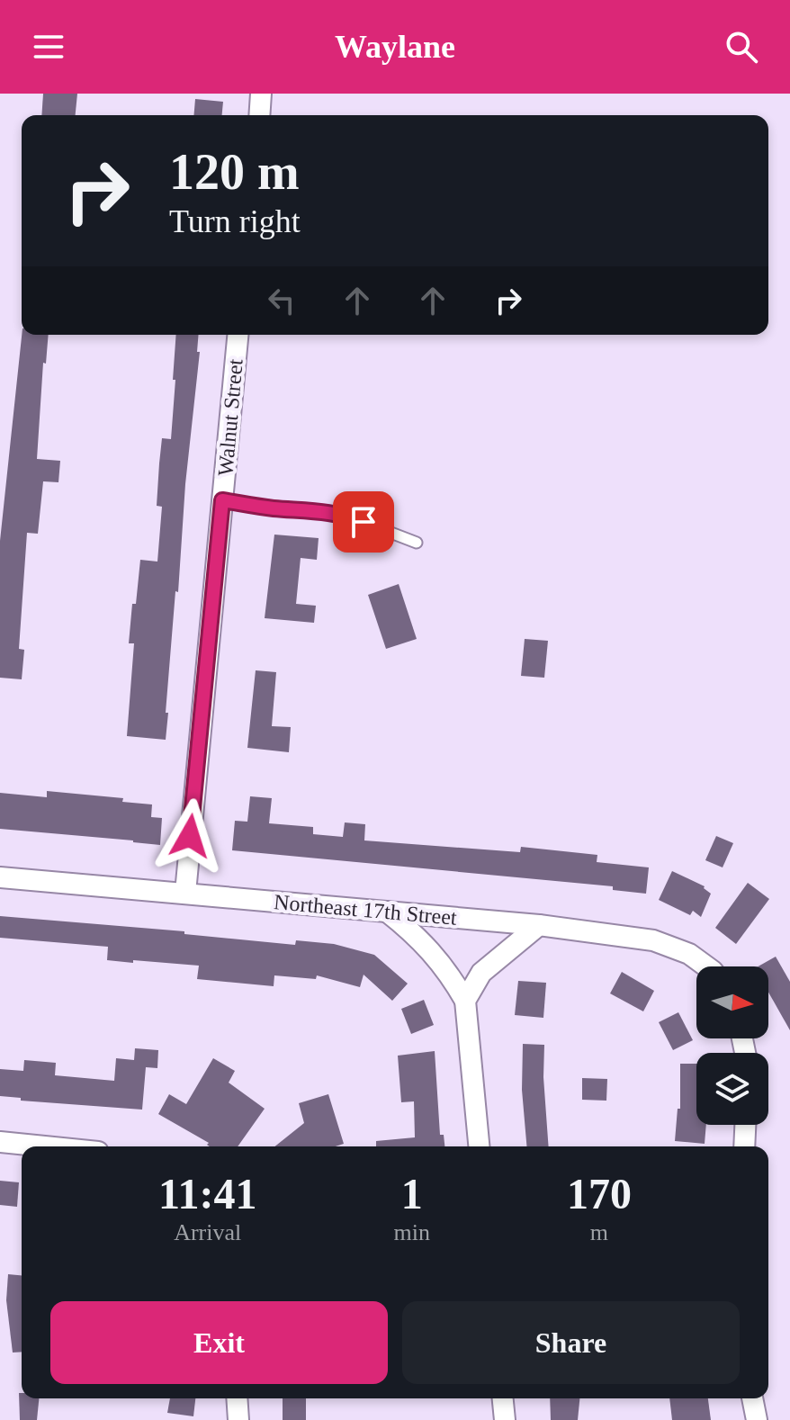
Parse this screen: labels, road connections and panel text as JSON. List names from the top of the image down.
{
  "streets": {
    "street": ["Walnut Street", "Northeast 17th Street"]
  },
  "crossings": [
    ["Walnut Street", "Northeast 17th Street"]
  ],
  "north": "right",
  "page": {
    "header": "Waylane",
    "turn": ["120 m", "Turn right"],
    "eta": [
      "11:41",
      "Arrival",
      "1",
      "min",
      "170",
      "m"
    ],
    "buttons": ["Exit", "Share"]
  }
}
